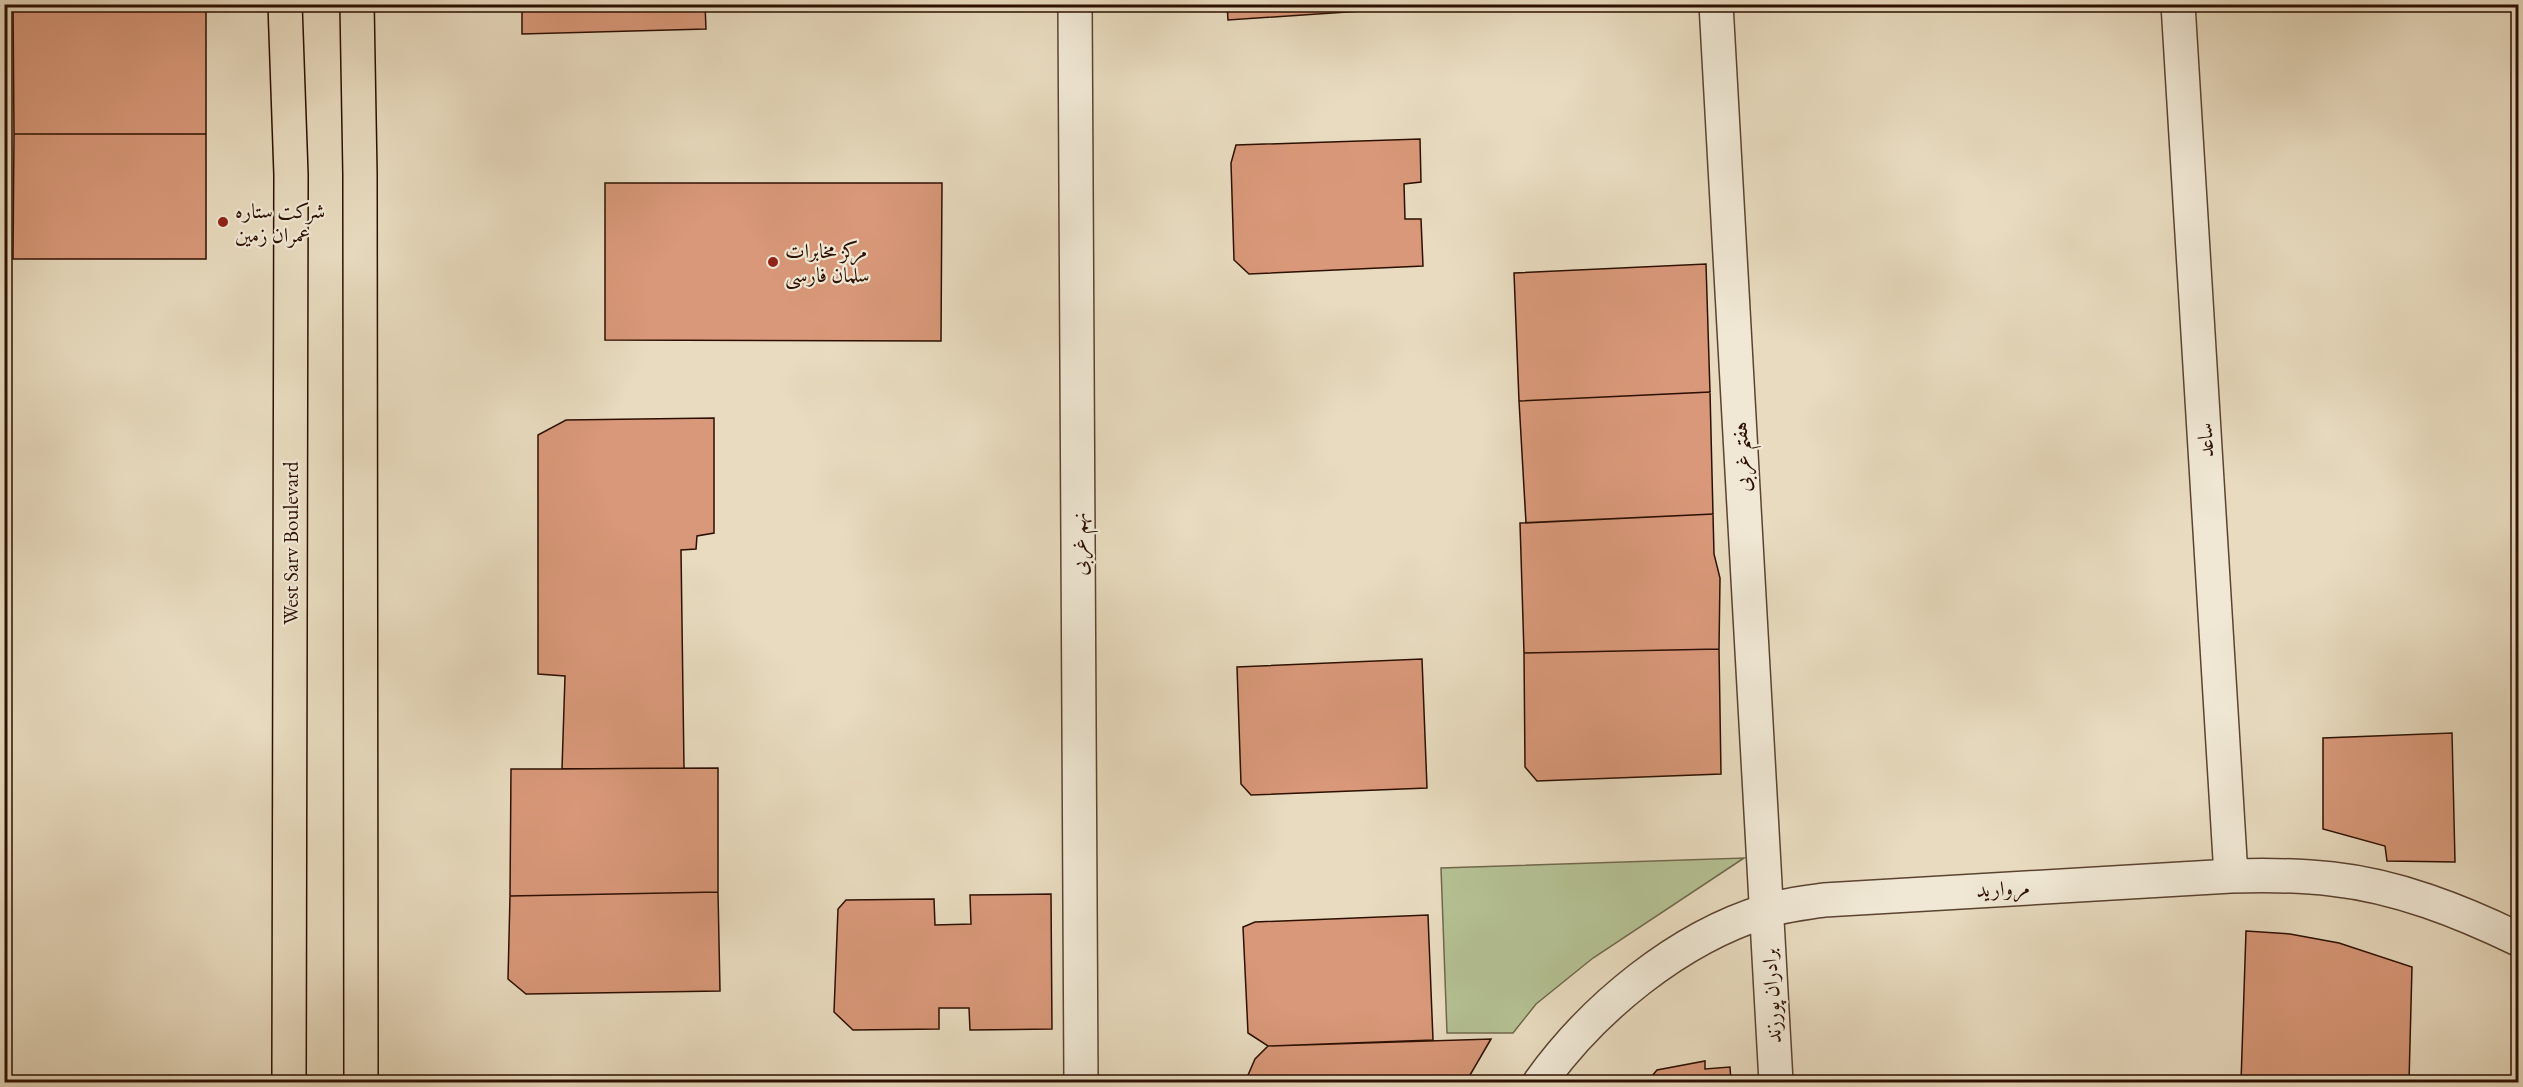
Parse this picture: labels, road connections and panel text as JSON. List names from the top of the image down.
{
  "streets": {
    "main road": ["West Sarv Boulevard"],
    "street": [
      "ساعد",
      "هفتم غربی",
      "نهم غربی",
      "مروارید",
      "برادران پورزند"
    ]
  },
  "crossings": [
    ["ساعد", "مروارید"],
    ["هفتم غربی", "مروارید"],
    ["هفتم غربی", "برادران پورزند"],
    ["مروارید", "برادران پورزند"]
  ],
  "places": ["شرکت ستاره عمران زمین", "مرکز مخابرات سلمان فارسی"]
}
